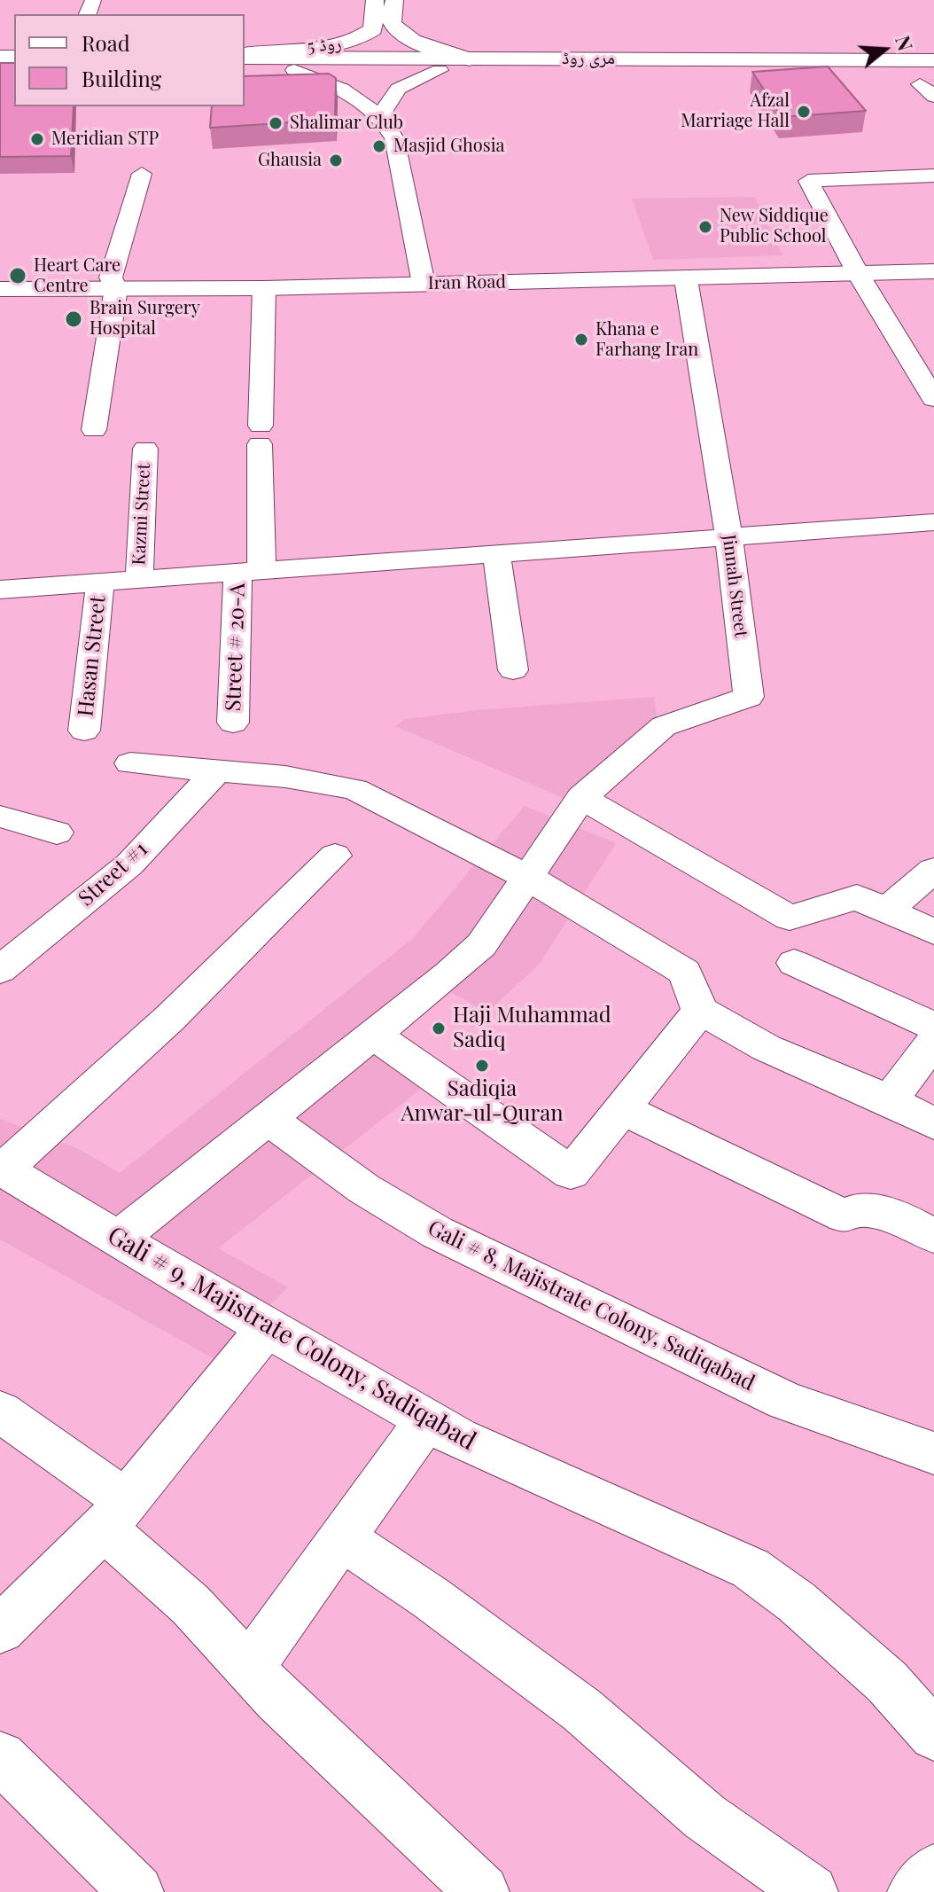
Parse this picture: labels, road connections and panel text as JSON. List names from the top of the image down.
{
  "streets": {
    "main road": ["روڈ 5", "مری روڈ", "Iran Road"],
    "street": [
      "Kazmi Street",
      "Jinnah Street",
      "Street # 20-A",
      "Hasan Street",
      "Street #1",
      "Gali # 8, Majistrate Colony, Sadiqabad",
      "Gali # 9, Majistrate Colony, Sadiqabad"
    ]
  },
  "crossings": [
    ["Iran Road", "Jinnah Street"],
    ["Iran Road", "Street # 20-A"]
  ],
  "places": [
    "Afzal Marriage Hall",
    "Shalimar Club",
    "Meridian STP",
    "Masjid Ghosia",
    "Ghausia",
    "New Siddique Public School",
    "Heart Care Centre",
    "Brain Surgery Hospital",
    "Khana e Farhang Iran",
    "Haji Muhammad Sadiq",
    "Sadiqia Anwar-ul-Quran"
  ],
  "legend": ["Road", "Building"],
  "north": "right"
}
